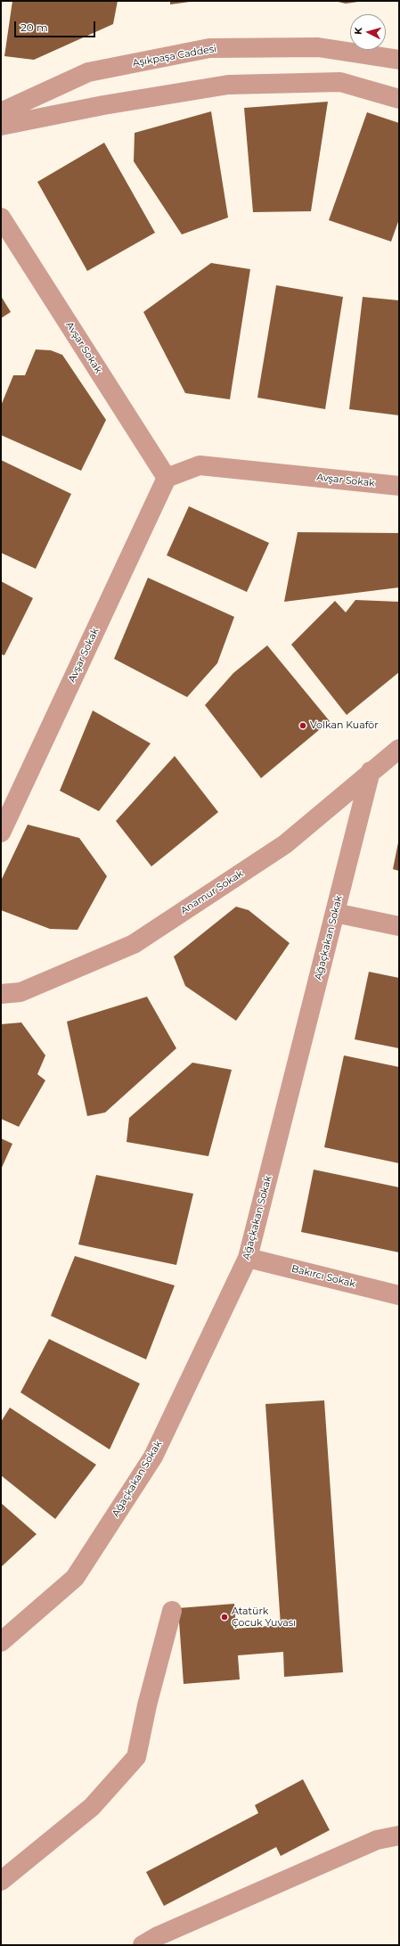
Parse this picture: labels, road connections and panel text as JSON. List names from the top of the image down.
{
  "streets": {
    "street": [
      "Aşıkpaşa Caddesi",
      "Avşar Sokak",
      "Anamur Sokak",
      "Ağaçkakan Sokak",
      "Bakırcı Sokak"
    ]
  },
  "crossings": [
    ["Anamur Sokak", "Ağaçkakan Sokak"],
    ["Ağaçkakan Sokak", "Bakırcı Sokak"]
  ],
  "places": ["Volkan Kuaför", "Atatürk Çocuk Yuvası"],
  "scale_bar": "20 m",
  "north": "left"
}
